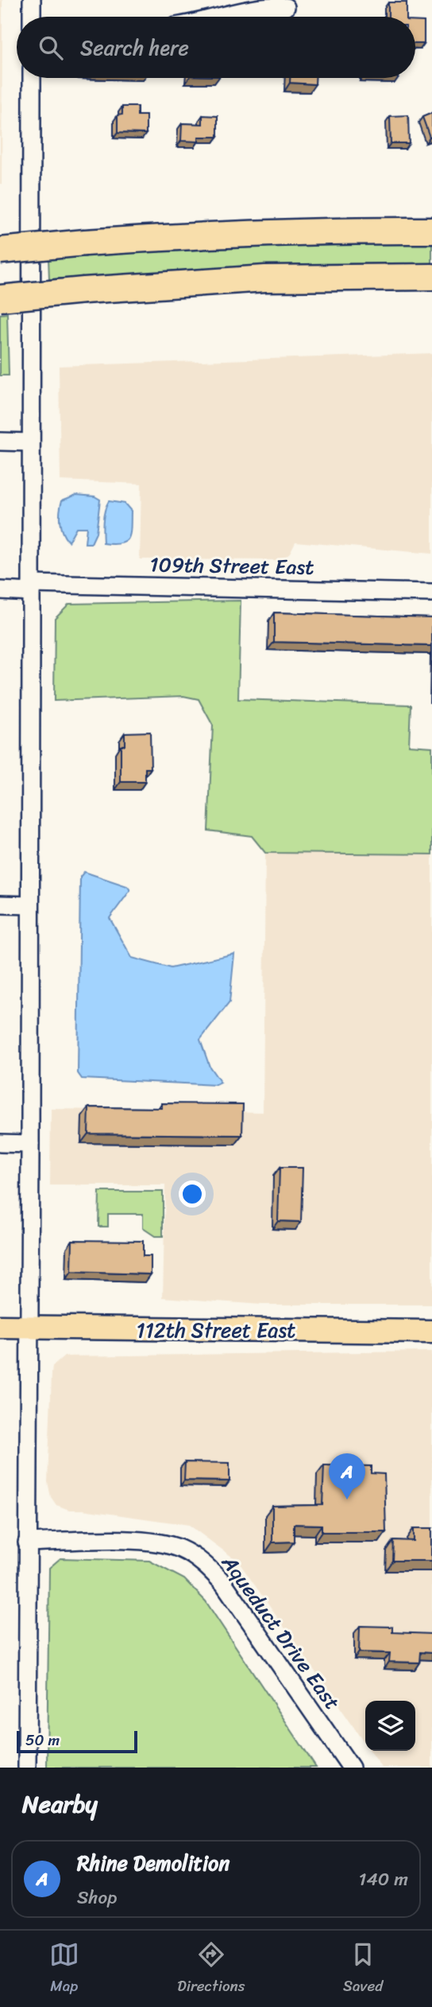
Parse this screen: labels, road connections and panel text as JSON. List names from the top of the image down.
{
  "streets": {
    "main road": ["112th Street East"],
    "street": ["109th Street East", "Aqueduct Drive East"]
  },
  "scale_bar": "50 m",
  "page": {
    "search": "Search here",
    "pins": "A",
    "scale": "50 m",
    "heading": "Nearby",
    "list": [
      {
        "mark": "A",
        "name": "Rhine Demolition",
        "note": "Shop",
        "value": "140 m"
      }
    ],
    "nav": ["Map", "Directions", "Saved"]
  }
}
